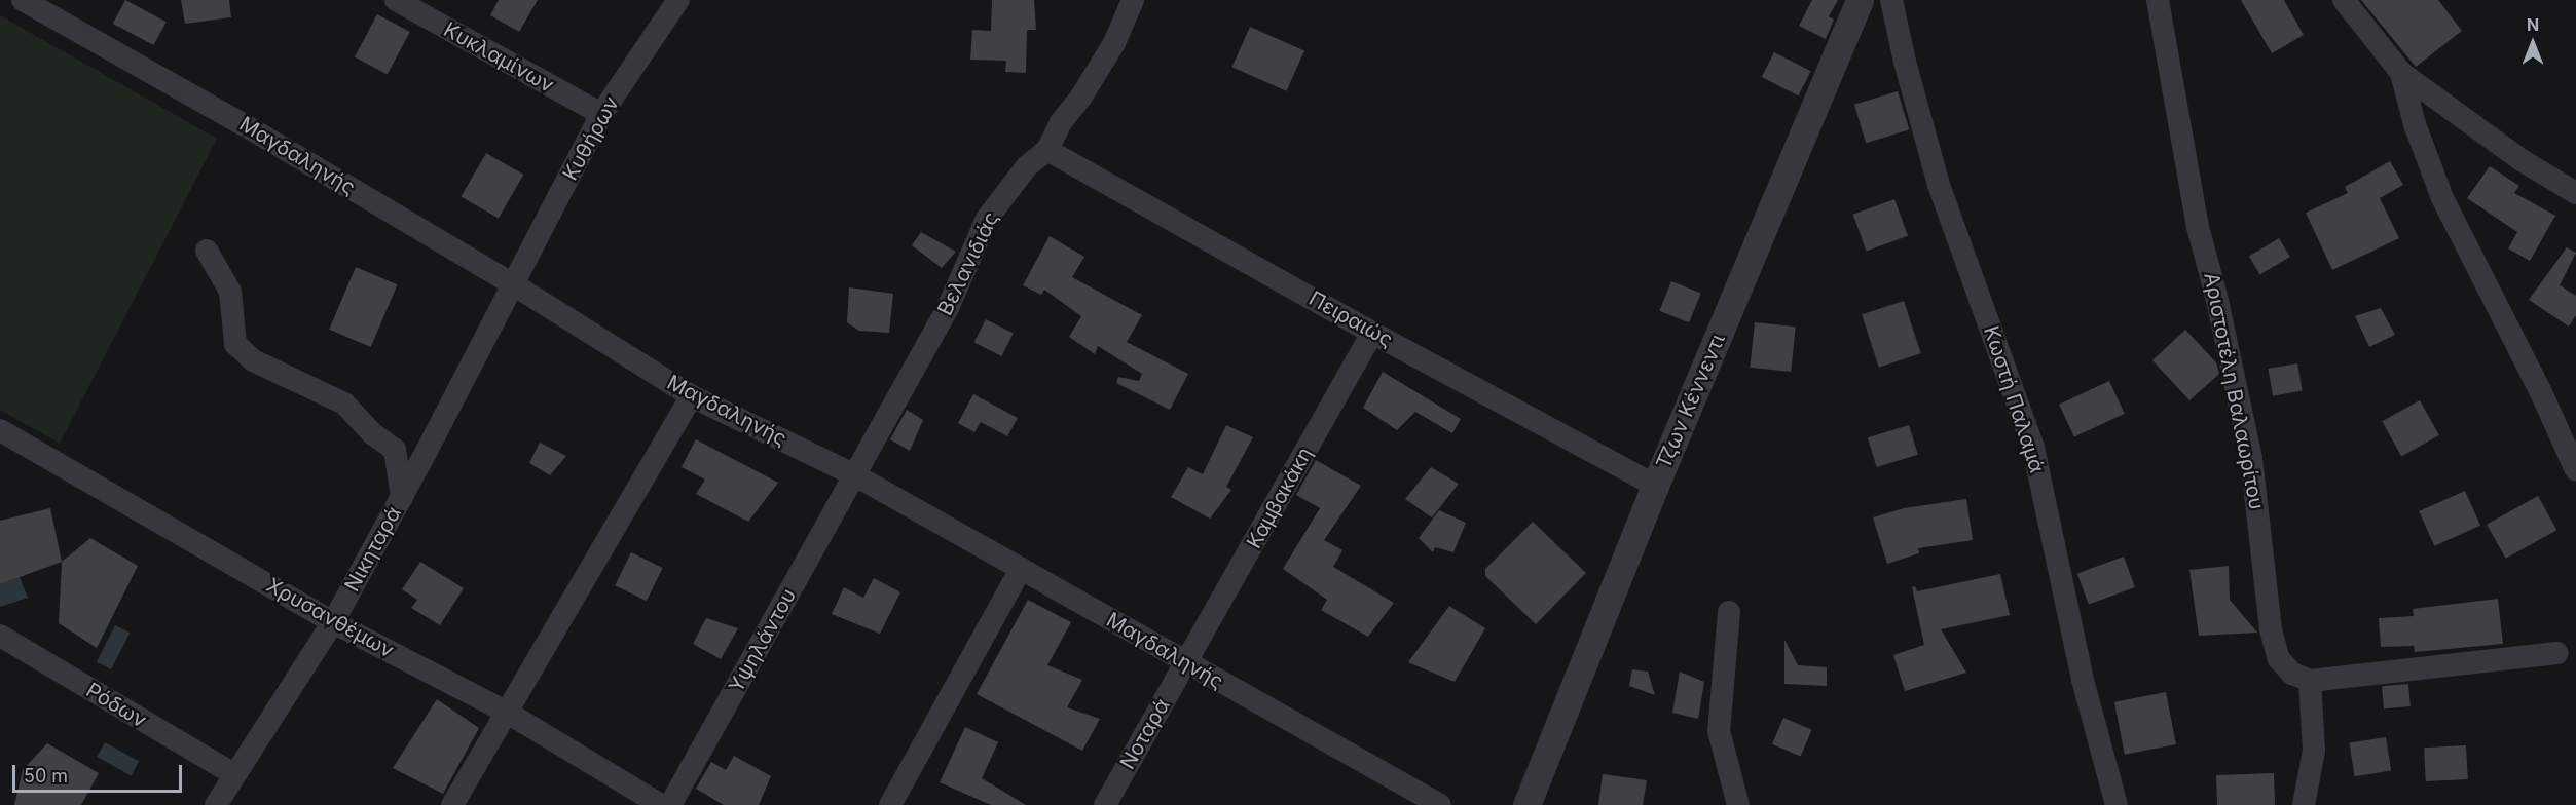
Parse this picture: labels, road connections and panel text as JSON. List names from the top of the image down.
{
  "streets": {
    "street": [
      "Κυκλαμίνων",
      "Κυθήρων",
      "Μαγδαληνής",
      "Βελανιδιάς",
      "Πειραιώς",
      "Αριστοτέλη Βαλαωρίτου",
      "Κωστή Παλαμά",
      "Τζων Κέννεντι",
      "Καμβακάκη",
      "Νικηταρά",
      "Χρυσανθέμων",
      "Υψηλάντου",
      "Ρόδων",
      "Νοταρά"
    ]
  },
  "crossings": [
    ["Κυκλαμίνων", "Κυθήρων"],
    ["Κυθήρων", "Μαγδαληνής"],
    ["Κυθήρων", "Νικηταρά"],
    ["Μαγδαληνής", "Βελανιδιάς"],
    ["Μαγδαληνής", "Καμβακάκη"],
    ["Μαγδαληνής", "Νικηταρά"],
    ["Μαγδαληνής", "Υψηλάντου"],
    ["Μαγδαληνής", "Νοταρά"],
    ["Βελανιδιάς", "Πειραιώς"],
    ["Βελανιδιάς", "Υψηλάντου"],
    ["Πειραιώς", "Τζων Κέννεντι"],
    ["Πειραιώς", "Καμβακάκη"],
    ["Καμβακάκη", "Νοταρά"],
    ["Νικηταρά", "Χρυσανθέμων"],
    ["Νικηταρά", "Ρόδων"]
  ],
  "scale_bar": "50 m",
  "north": "top"
}
